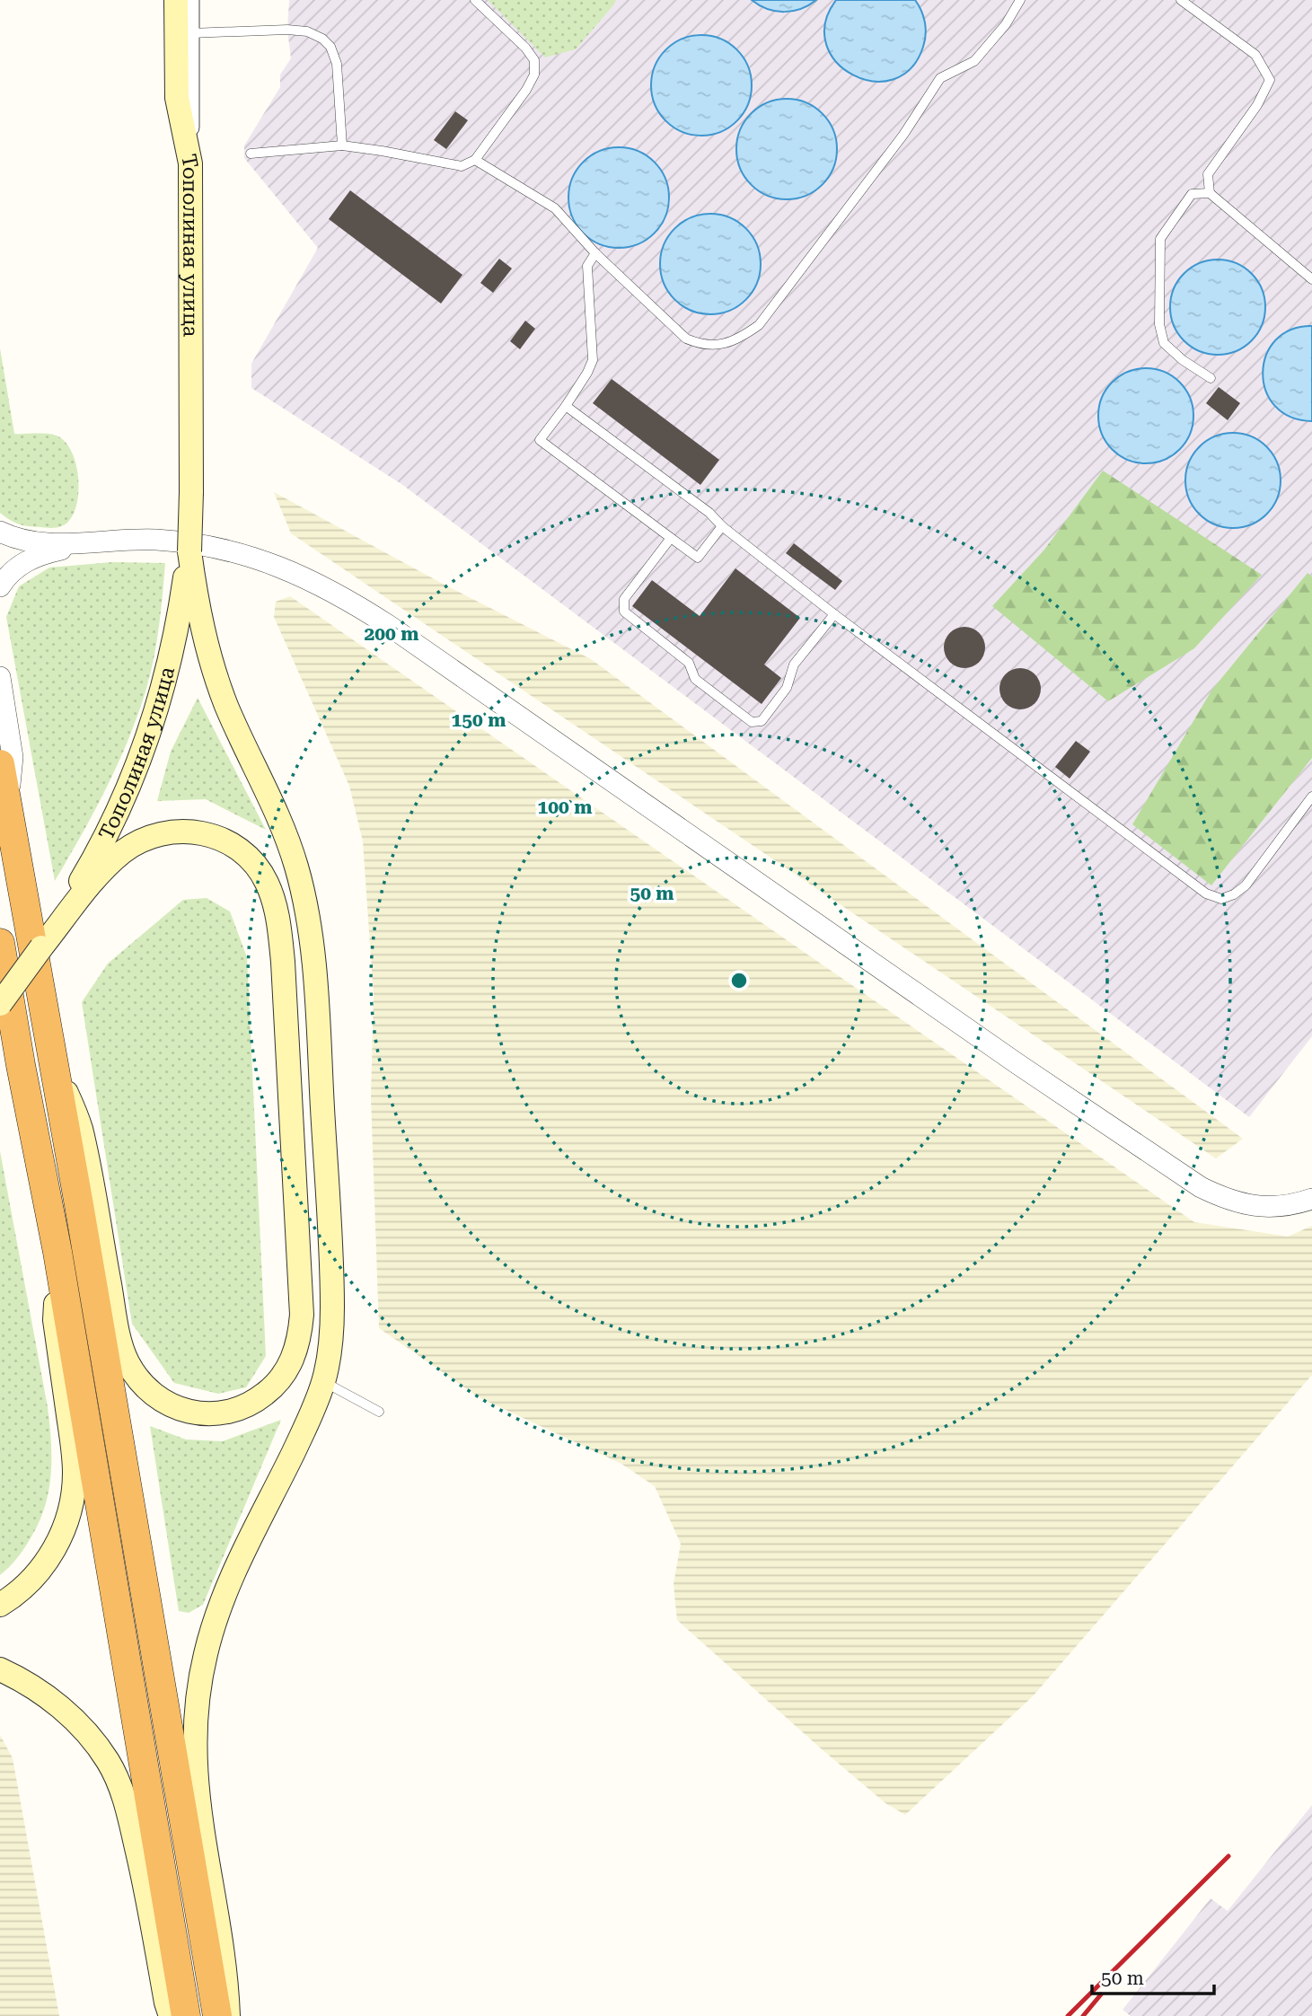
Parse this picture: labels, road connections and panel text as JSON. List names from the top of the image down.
{
  "streets": {
    "main road": ["Тополиная улица"]
  },
  "scale_bar": "50 m",
  "rings": [
    "200 m",
    "150 m",
    "100 m",
    "50 m"
  ]
}
